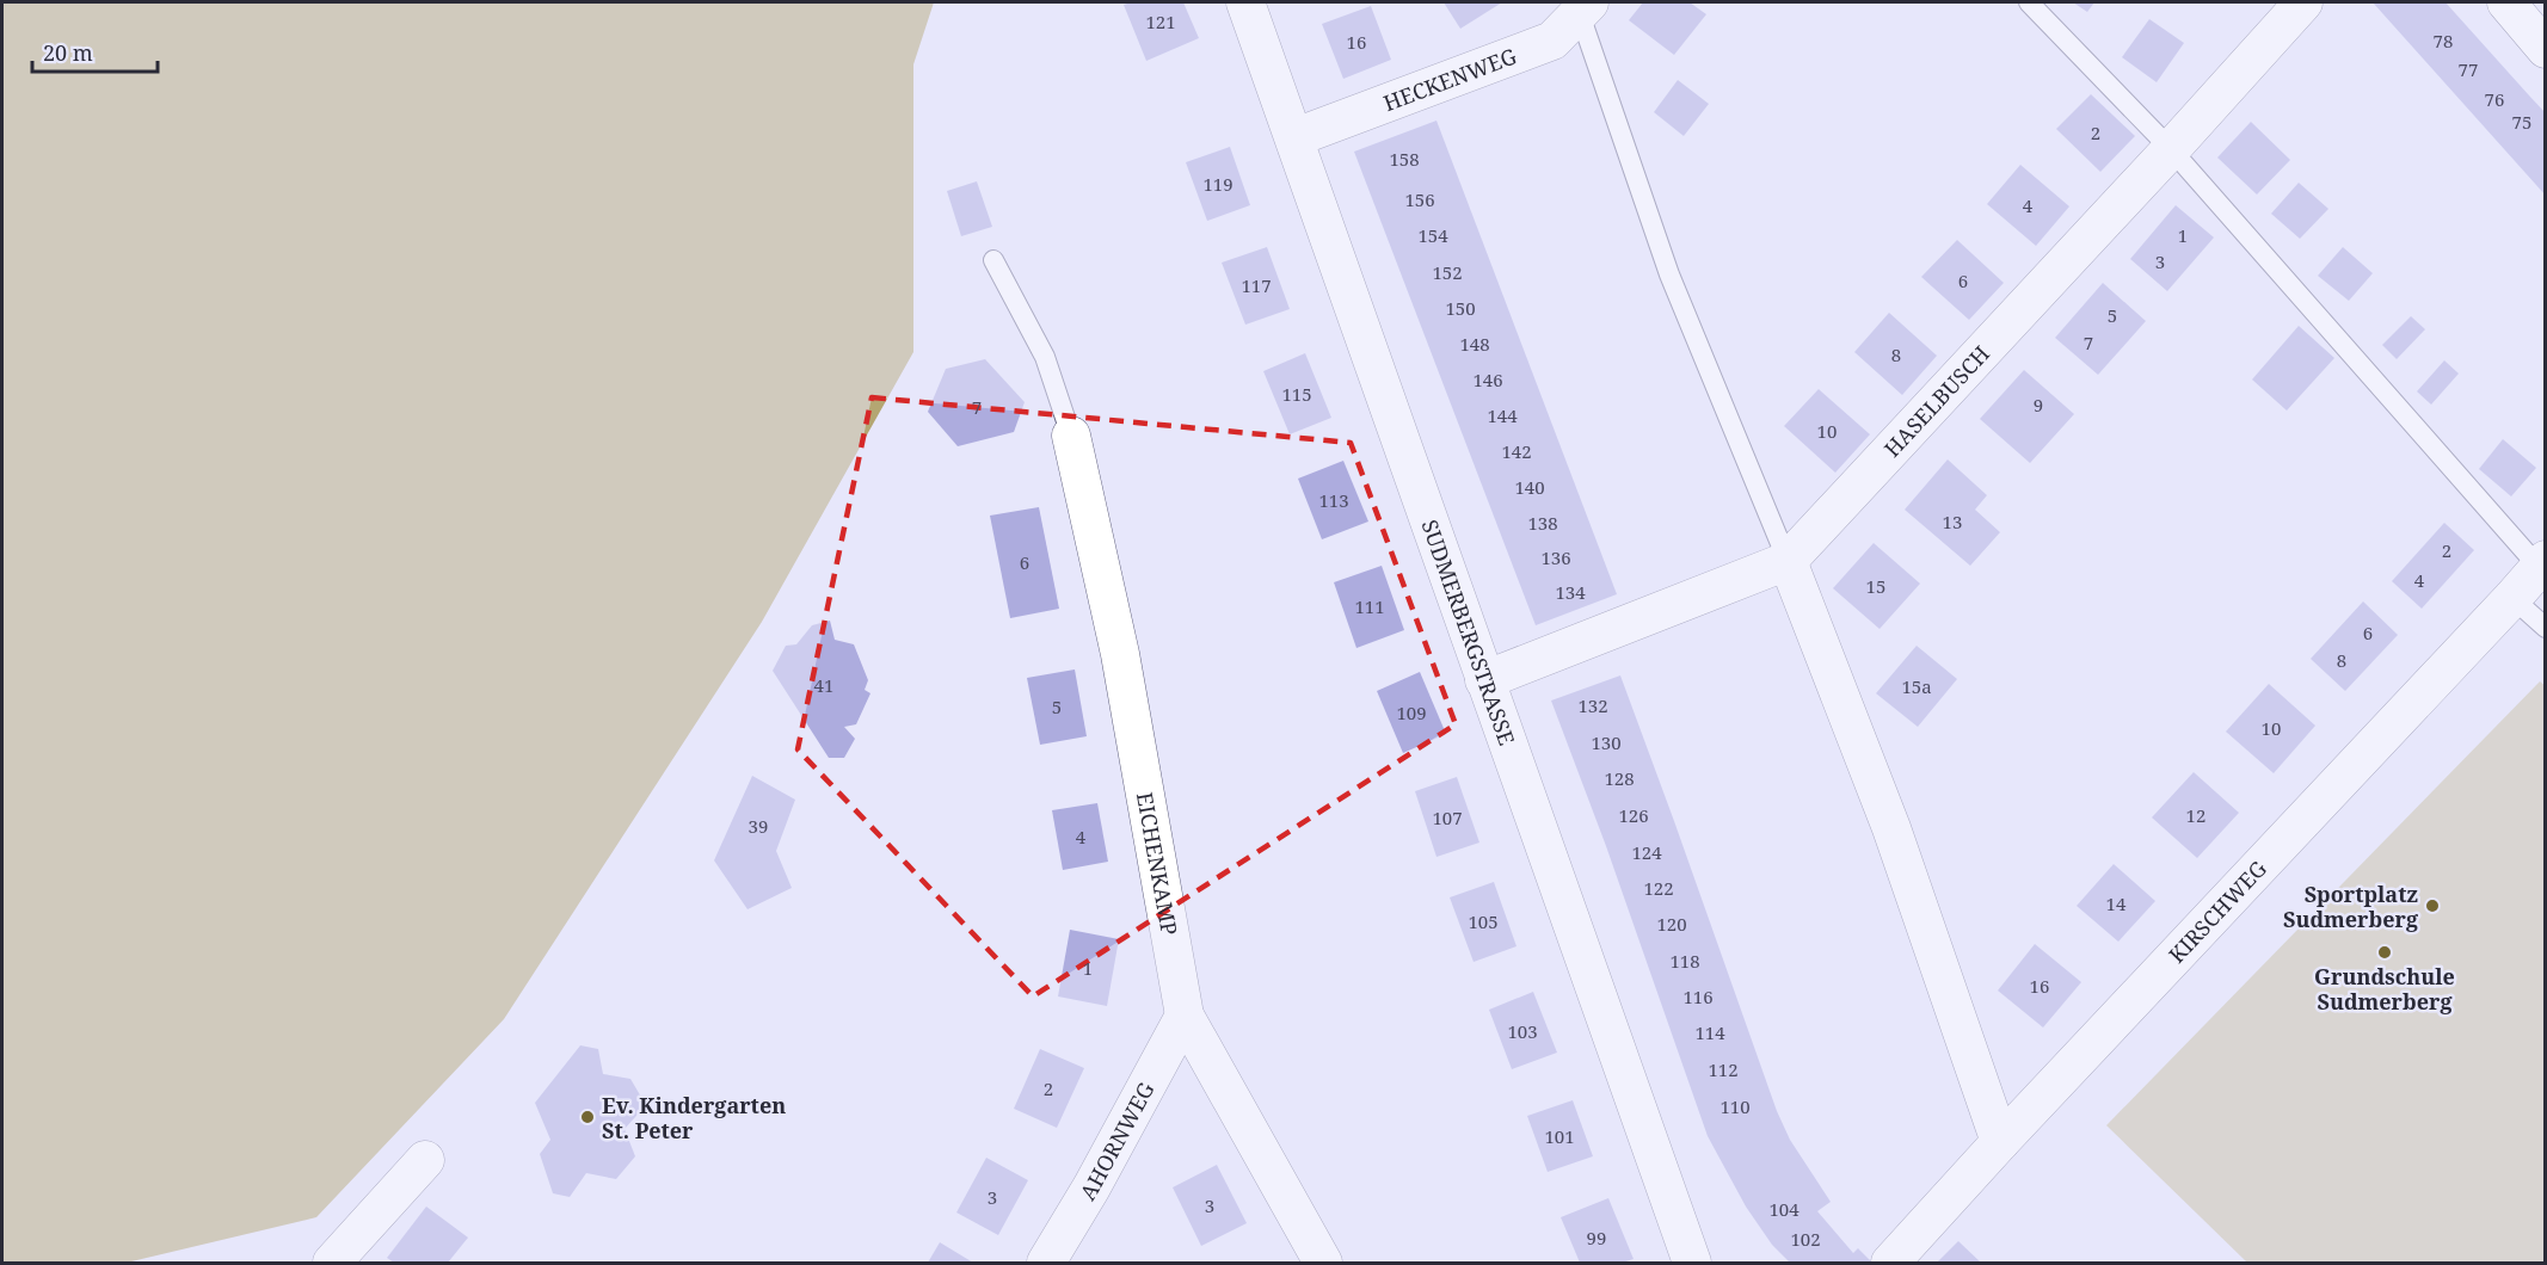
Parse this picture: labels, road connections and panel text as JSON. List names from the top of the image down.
{
  "streets": {
    "street": [
      "HECKENWEG",
      "HASELBUSCH",
      "SUDMERBERGSTRASSE",
      "EICHENKAMP",
      "KIRSCHWEG",
      "AHORNWEG"
    ]
  },
  "crossings": [
    ["HECKENWEG", "SUDMERBERGSTRASSE"],
    ["HASELBUSCH", "SUDMERBERGSTRASSE"],
    ["EICHENKAMP", "AHORNWEG"]
  ],
  "places": ["Sportplatz Sudmerberg", "Grundschule Sudmerberg", "Ev. Kindergarten St. Peter"],
  "house_numbers": [
    "121",
    "78",
    "16",
    "77",
    "76",
    "75",
    "2",
    "158",
    "119",
    "156",
    "4",
    "154",
    "1",
    "3",
    "152",
    "6",
    "117",
    "150",
    "5",
    "7",
    "148",
    "8",
    "146",
    "115",
    "9",
    "7",
    "144",
    "10",
    "142",
    "140",
    "113",
    "13",
    "138",
    "2",
    "136",
    "6",
    "4",
    "15",
    "134",
    "111",
    "6",
    "8",
    "41",
    "15a",
    "132",
    "5",
    "109",
    "10",
    "130",
    "128",
    "126",
    "12",
    "107",
    "39",
    "4",
    "124",
    "122",
    "14",
    "105",
    "120",
    "118",
    "1",
    "16",
    "116",
    "103",
    "114",
    "112",
    "2",
    "110",
    "101",
    "3",
    "3",
    "104",
    "99",
    "102"
  ],
  "scale_bar": "20 m"
}
